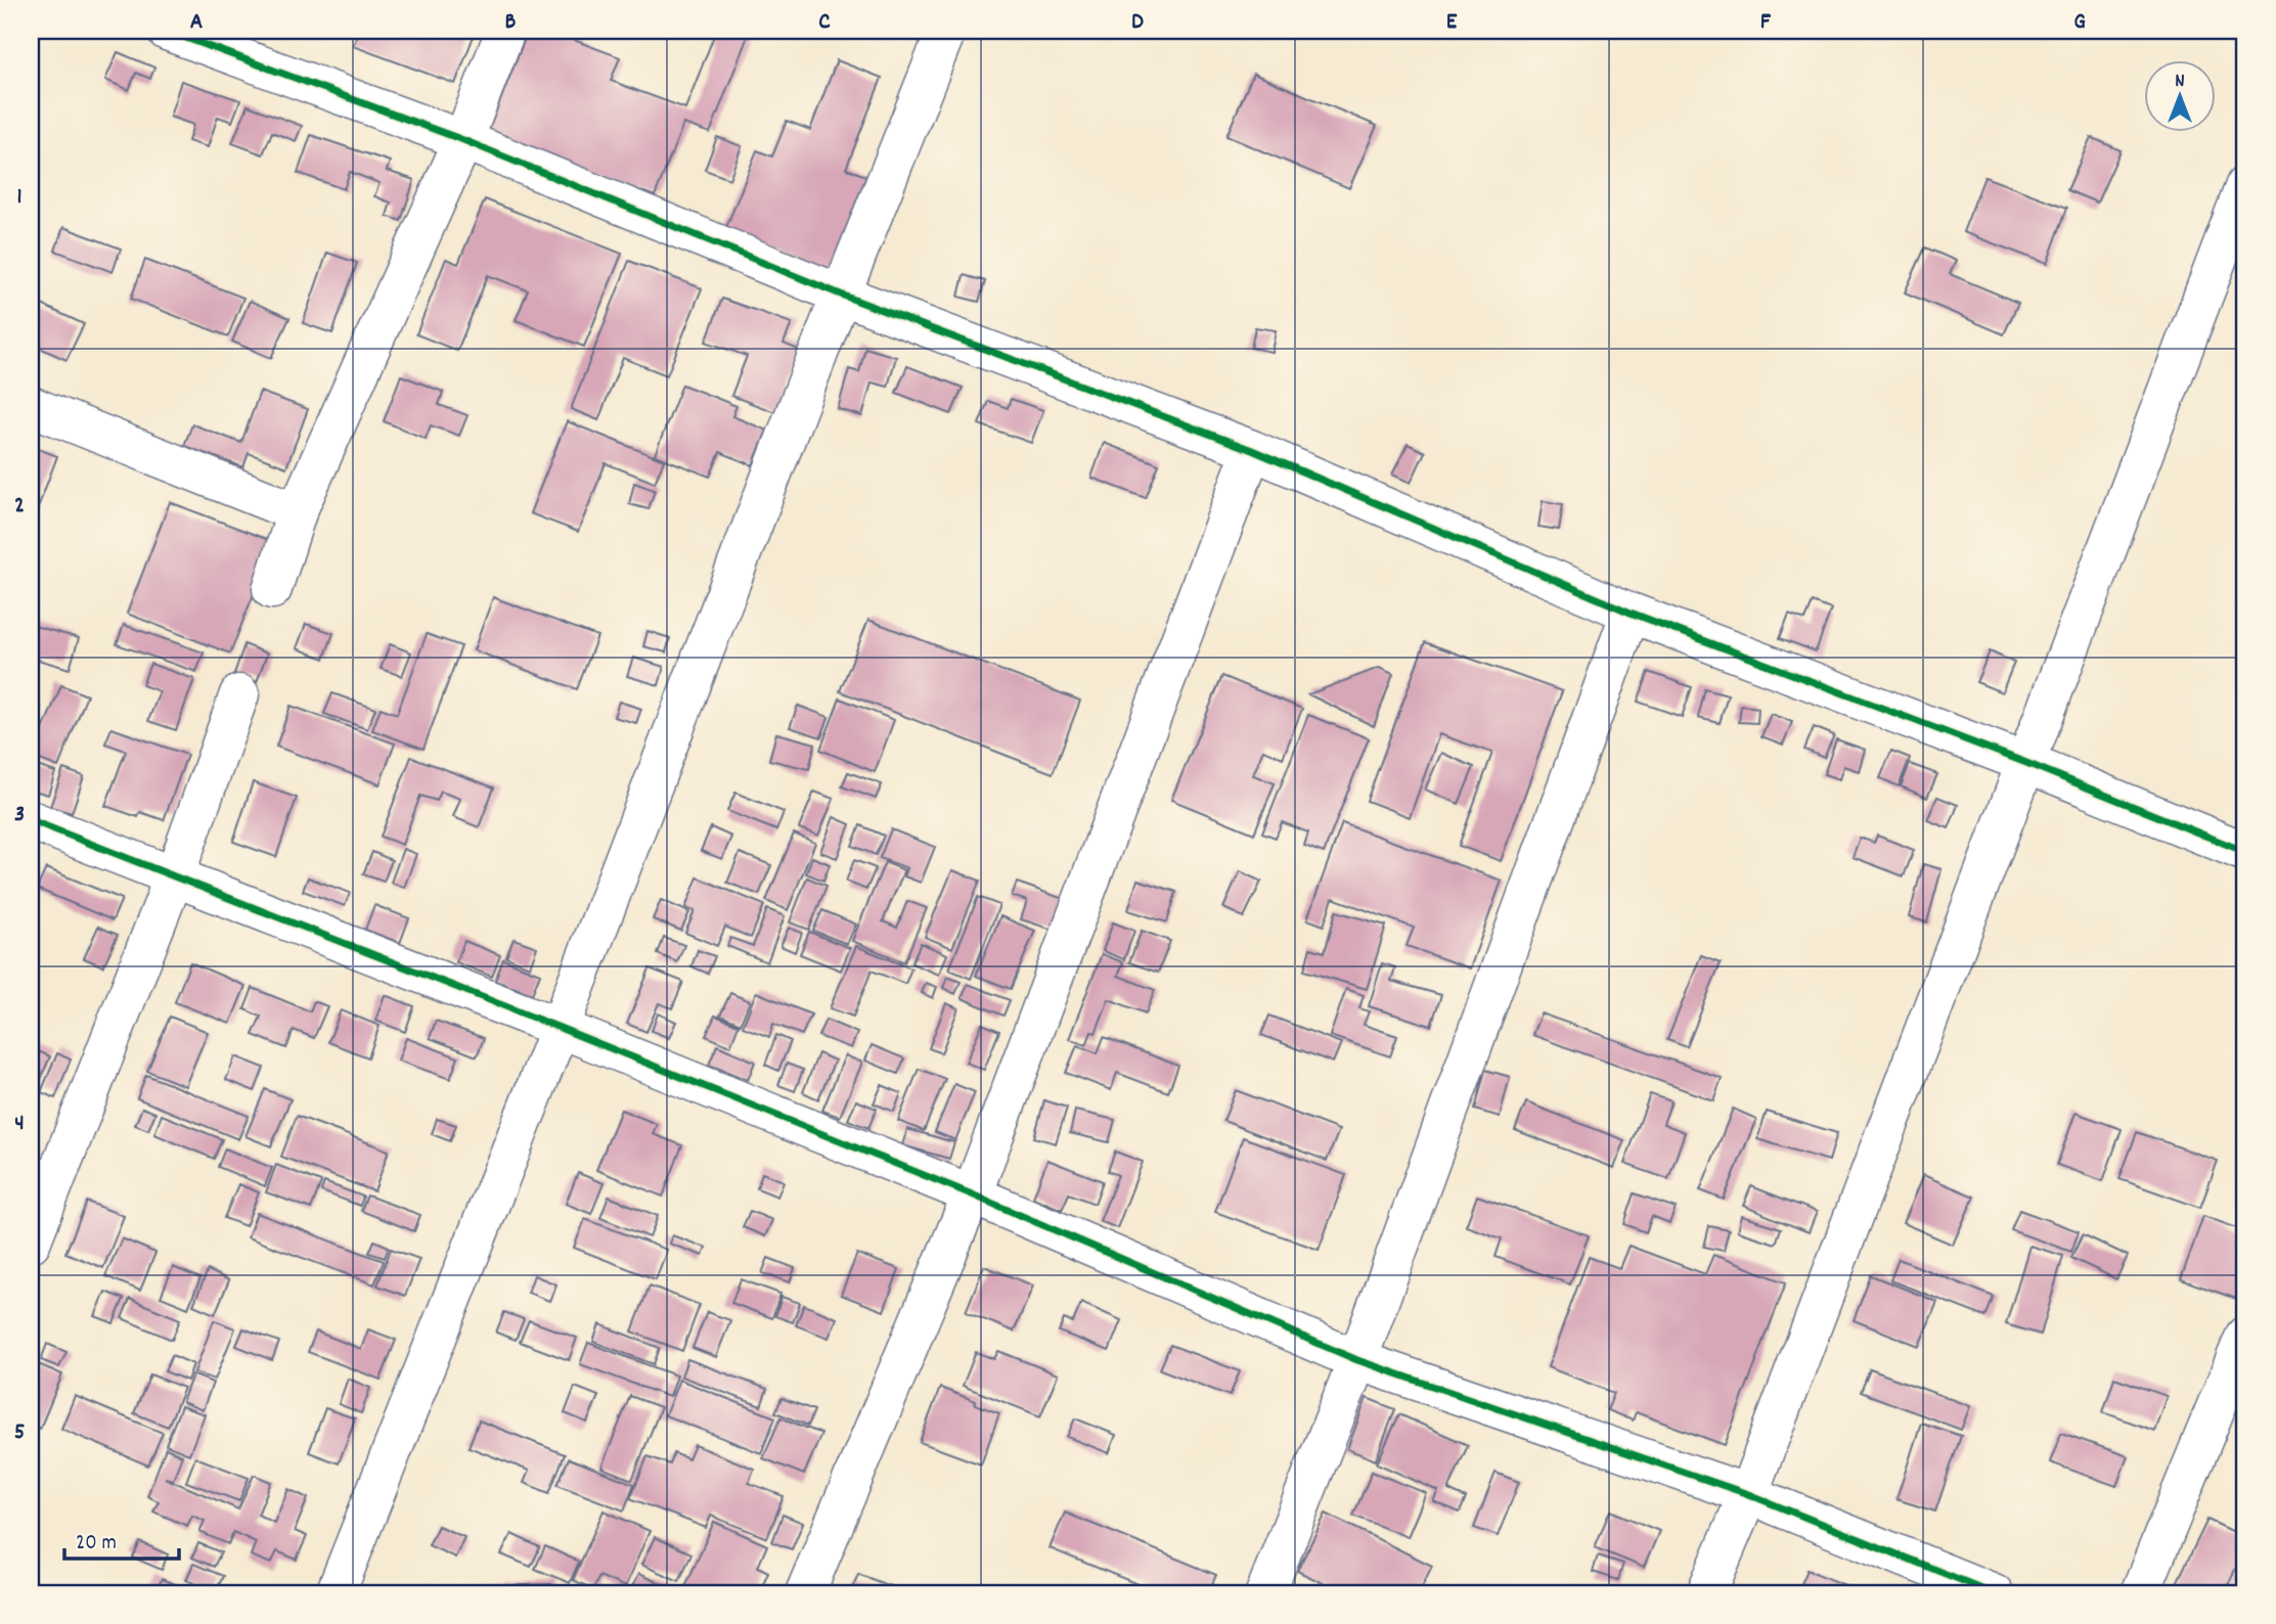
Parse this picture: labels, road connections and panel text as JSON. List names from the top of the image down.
{
  "scale_bar": "20 m",
  "north": "top",
  "grid": {
    "columns": [
      "A",
      "B",
      "C",
      "D",
      "E",
      "F",
      "G"
    ],
    "rows": [
      "1",
      "2",
      "3",
      "4",
      "5"
    ]
  }
}
